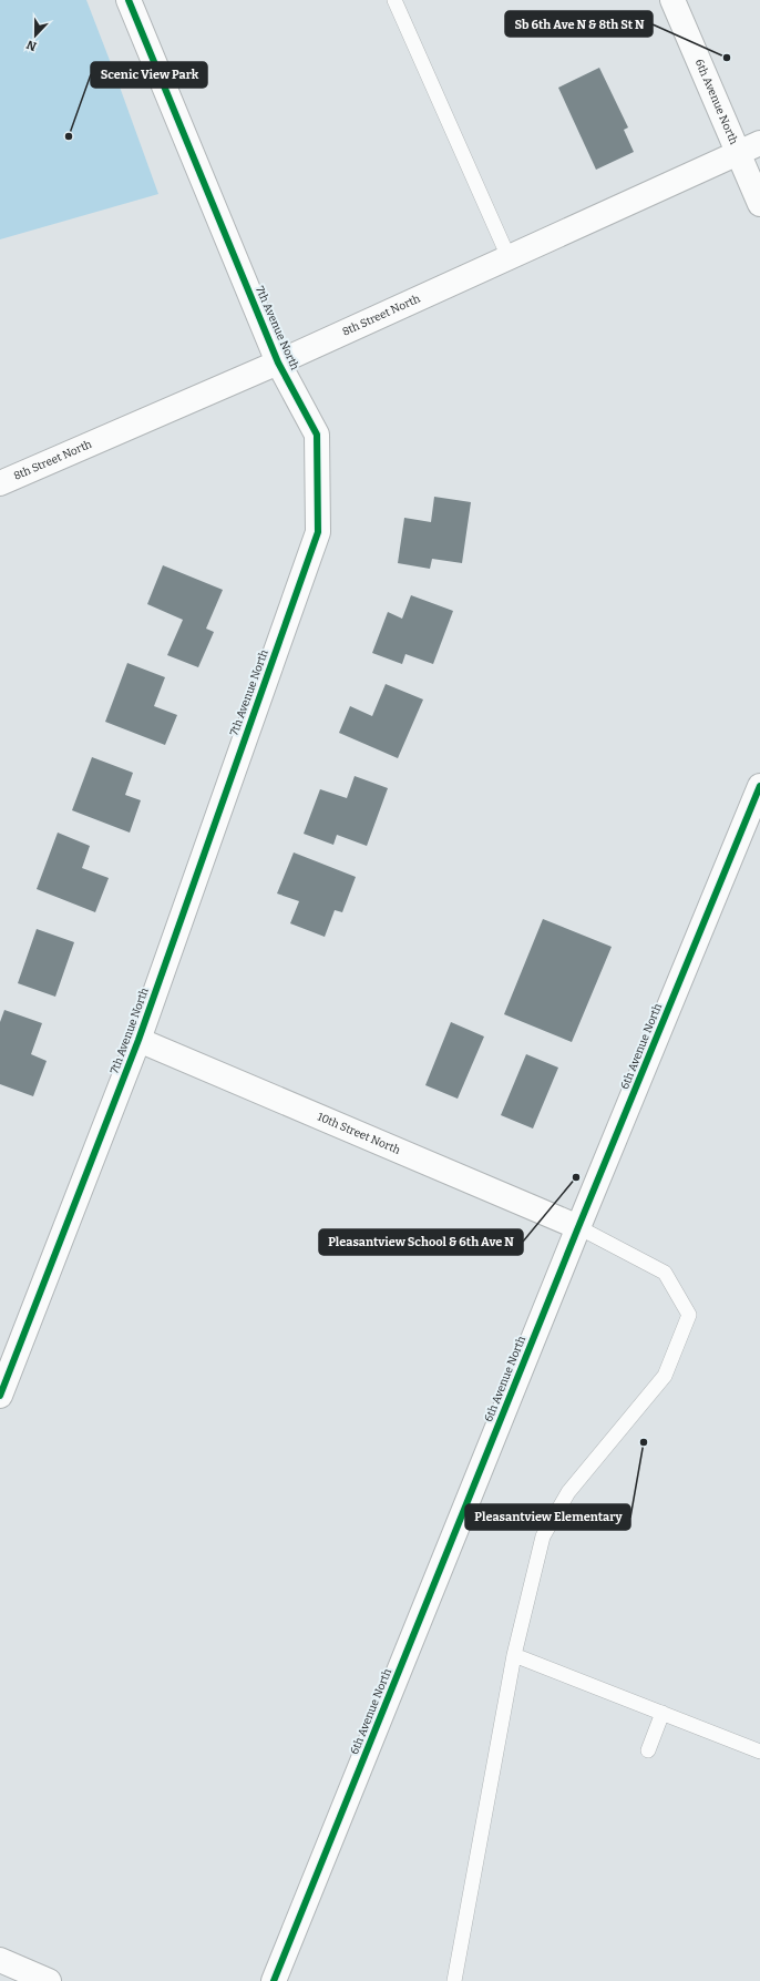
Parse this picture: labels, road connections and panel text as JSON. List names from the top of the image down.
{
  "streets": {
    "street": [
      "6th Avenue North",
      "8th Street North",
      "7th Avenue North",
      "10th Street North"
    ]
  },
  "crossings": [
    ["6th Avenue North", "8th Street North"],
    ["6th Avenue North", "10th Street North"],
    ["8th Street North", "7th Avenue North"],
    ["7th Avenue North", "10th Street North"]
  ],
  "places": [
    "Sb 6th Ave N & 8th St N",
    "Scenic View Park",
    "Pleasantview School & 6th Ave N",
    "Pleasantview Elementary"
  ],
  "north": "bottom"
}
